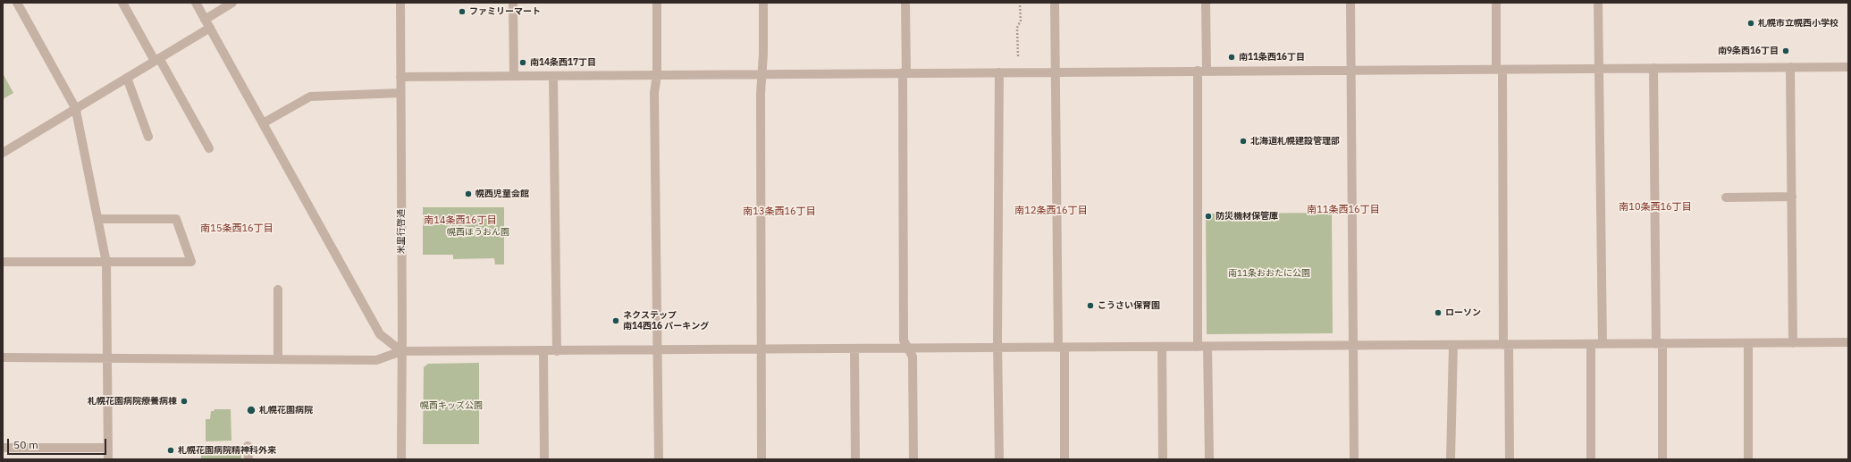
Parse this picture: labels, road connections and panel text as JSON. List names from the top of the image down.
{
  "streets": {
    "street": ["米里行啓通"]
  },
  "districts": [
    "南10条西16丁目",
    "南11条西16丁目",
    "南12条西16丁目",
    "南13条西16丁目",
    "南14条西16丁目",
    "南15条西16丁目"
  ],
  "parks": ["幌西ほうおん園", "南11条おおたに公園", "幌西キッズ公園"],
  "places": [
    "ファミリーマート",
    "札幌市立幌西小学校",
    "南9条西16丁目",
    "南11条西16丁目",
    "南14条西17丁目",
    "北海道札幌建設管理部",
    "幌西児童会館",
    "防災機材保管庫",
    "こうさい保育園",
    "ローソン",
    "ネクステップ 南14西16 パーキング",
    "札幌花園病院療養病棟",
    "札幌花園病院",
    "札幌花園病院精神科外来"
  ],
  "scale_bar": "50 m"
}
